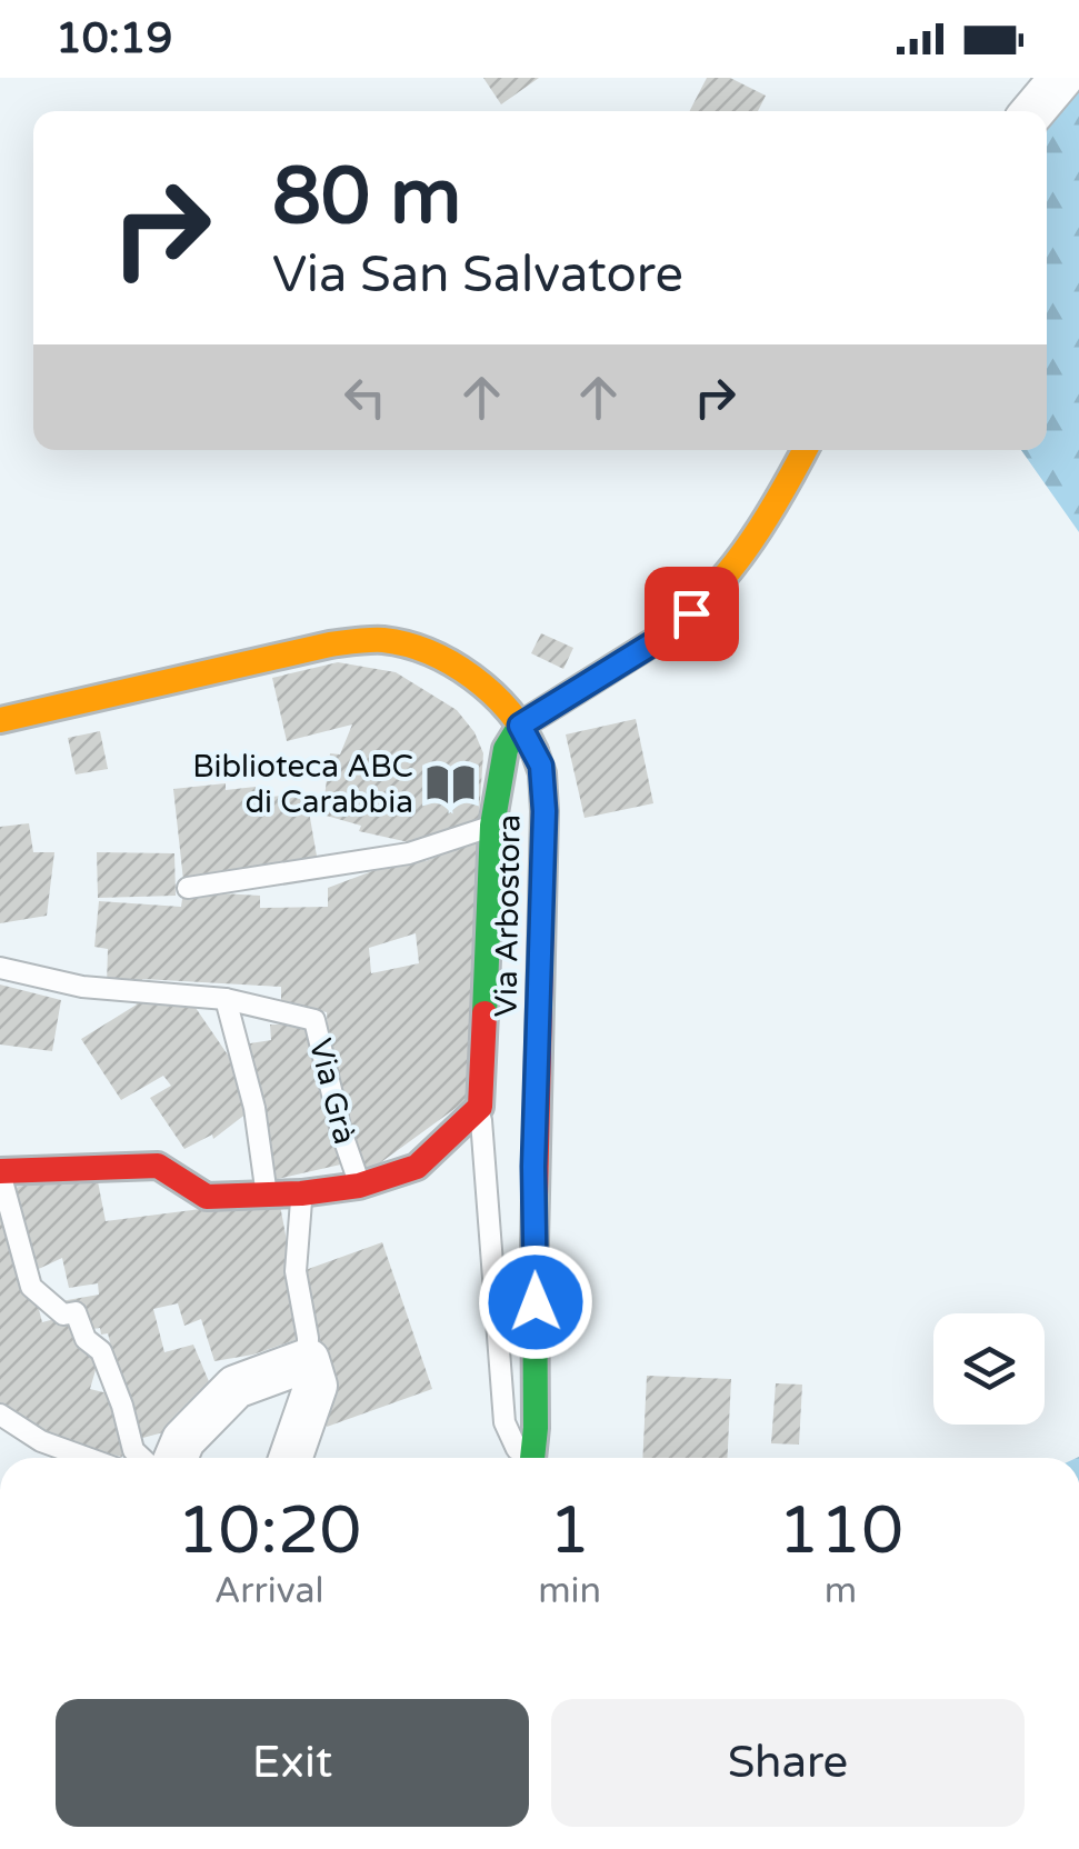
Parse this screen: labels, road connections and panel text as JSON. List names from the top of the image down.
{
  "streets": {
    "street": ["Via Arbostora"],
    "lane": ["Via Grà"]
  },
  "places": {
    "library": ["Biblioteca ABC di Carabbia"]
  },
  "page": {
    "status": "10:19",
    "turn": ["80 m", "Via San Salvatore"],
    "eta": [
      "10:20",
      "Arrival",
      "1",
      "min",
      "110",
      "m"
    ],
    "buttons": ["Exit", "Share"]
  }
}
